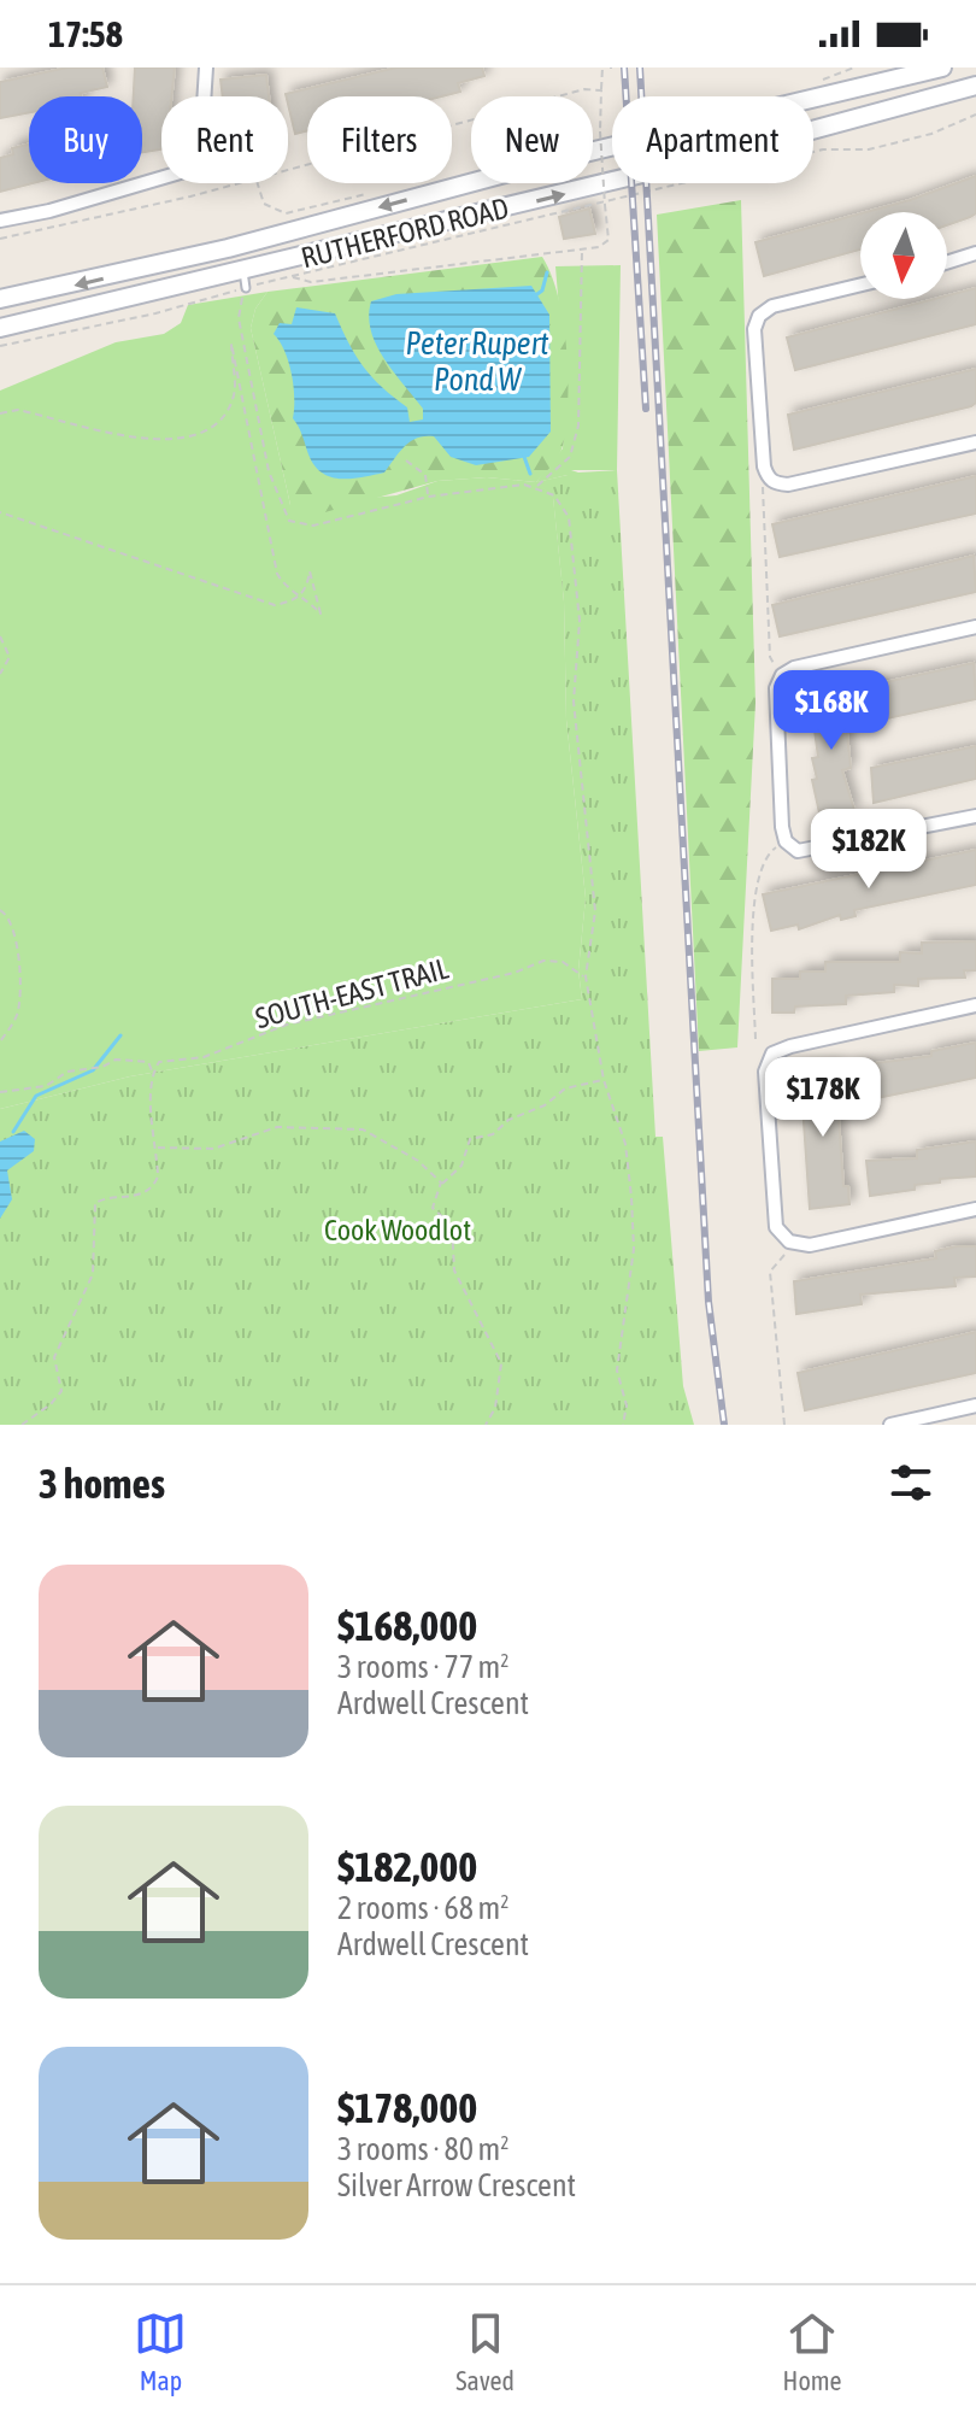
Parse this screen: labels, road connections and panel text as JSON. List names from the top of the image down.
{
  "streets": {
    "main road": ["RUTHERFORD ROAD"],
    "path": ["SOUTH-EAST TRAIL"]
  },
  "water": ["Peter Rupert Pond W"],
  "parks": ["Cook Woodlot"],
  "north": "bottom",
  "page": {
    "status": "17:58",
    "chip": [
      "Buy",
      "Rent",
      "Filters",
      "New",
      "Apartment"
    ],
    "price": ["$168K", "$182K", "$178K"],
    "heading": "3 homes",
    "list": [
      {
        "name": "$168,000",
        "note": "3 rooms · 77 m² · Ardwell Crescent"
      },
      {
        "name": "$182,000",
        "note": "2 rooms · 68 m² · Ardwell Crescent"
      },
      {
        "name": "$178,000",
        "note": "3 rooms · 80 m² · Silver Arrow Crescent"
      }
    ],
    "tabs": ["Map", "Saved", "Home"]
  }
}
